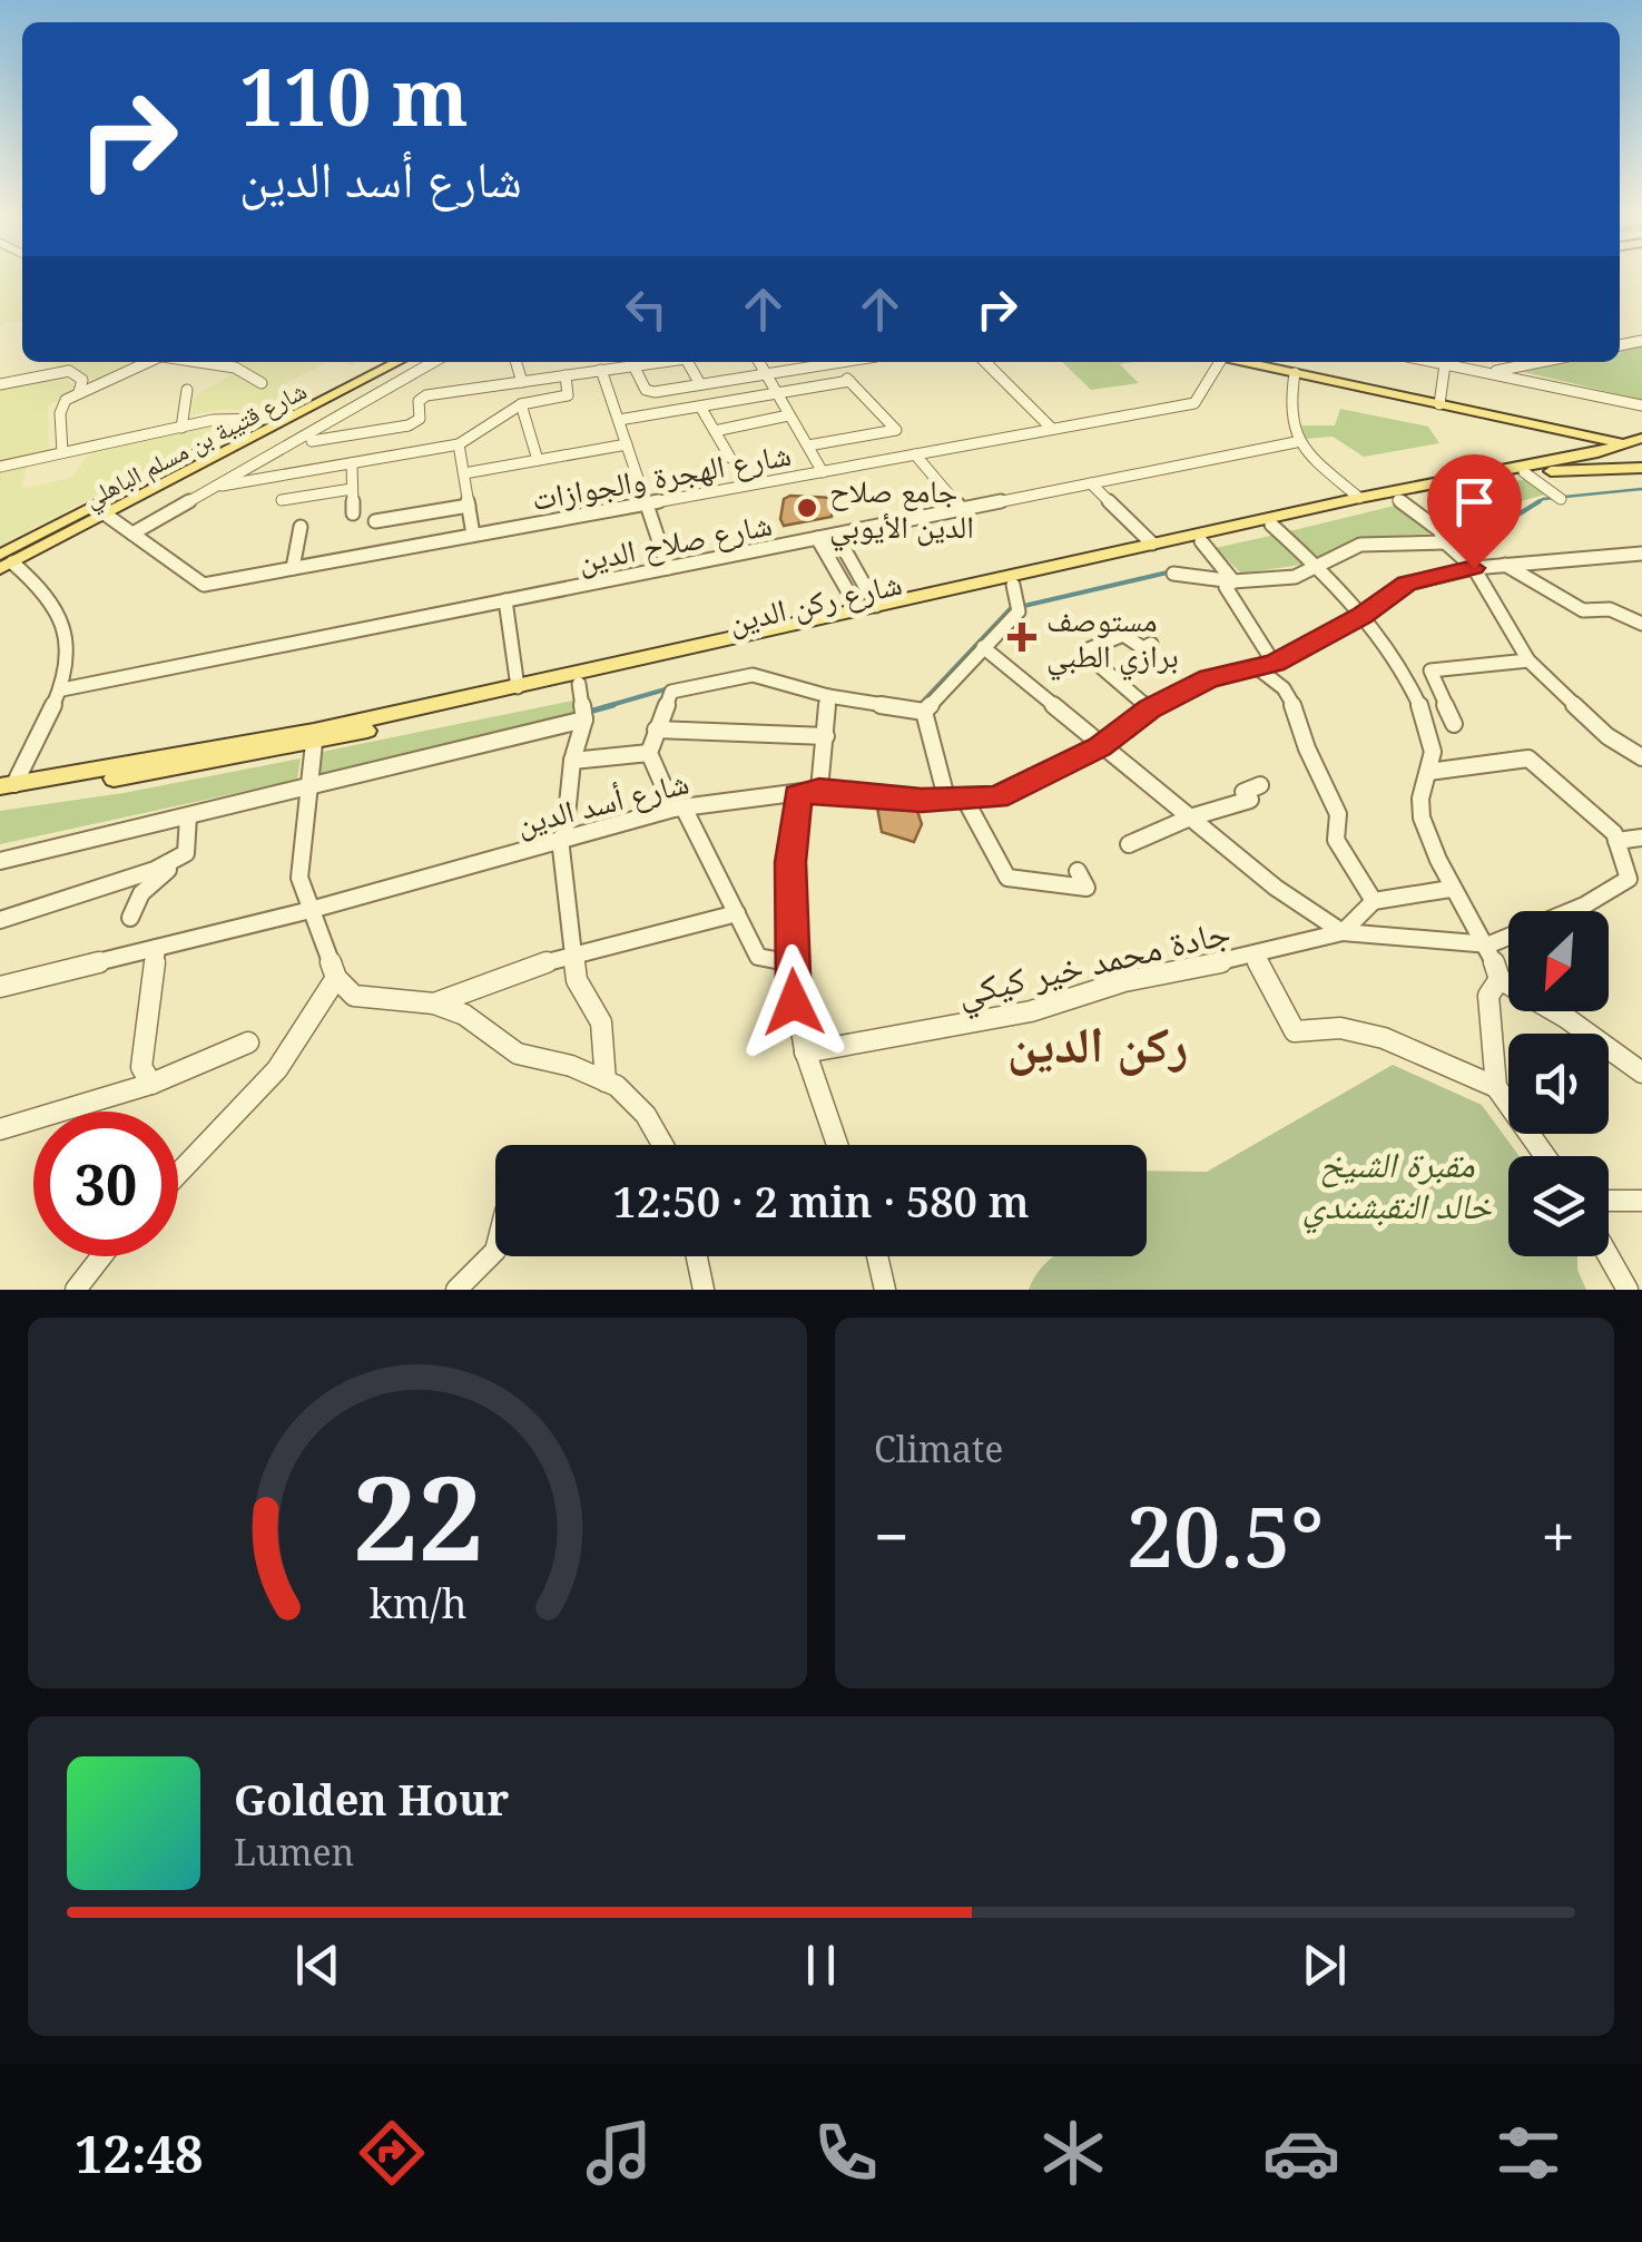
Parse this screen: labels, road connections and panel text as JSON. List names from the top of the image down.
{
  "streets": {
    "main road": ["شارع قتيبة بن مسلم الباهلي", "شارع ركن الدين"],
    "street": [
      "شارع الهجرة والجوازات",
      "شارع صلاح الدين",
      "شارع أسد الدين",
      "جادة محمد خير كيكي"
    ]
  },
  "crossings": [
    ["شارع قتيبة بن مسلم الباهلي", "شارع الهجرة والجوازات"]
  ],
  "districts": ["ركن الدين"],
  "parks": ["مقبرة الشيخ خالد النقبشندي"],
  "places": {
    "other": ["جامع صلاح الدين الأيوبي"],
    "health": ["مستوصف برازي الطبي"]
  },
  "north": "bottom left",
  "page": {
    "turn": ["110 m", "شارع أسد الدين"],
    "limit": "30",
    "trip": "12:50 · 2 min · 580 m",
    "tile": "Climate",
    "heat": ["−", "20.5°", "+"],
    "song": ["Golden Hour", "Lumen"],
    "tabs": "12:48",
    "gauge": ["22", "km/h"]
  }
}
